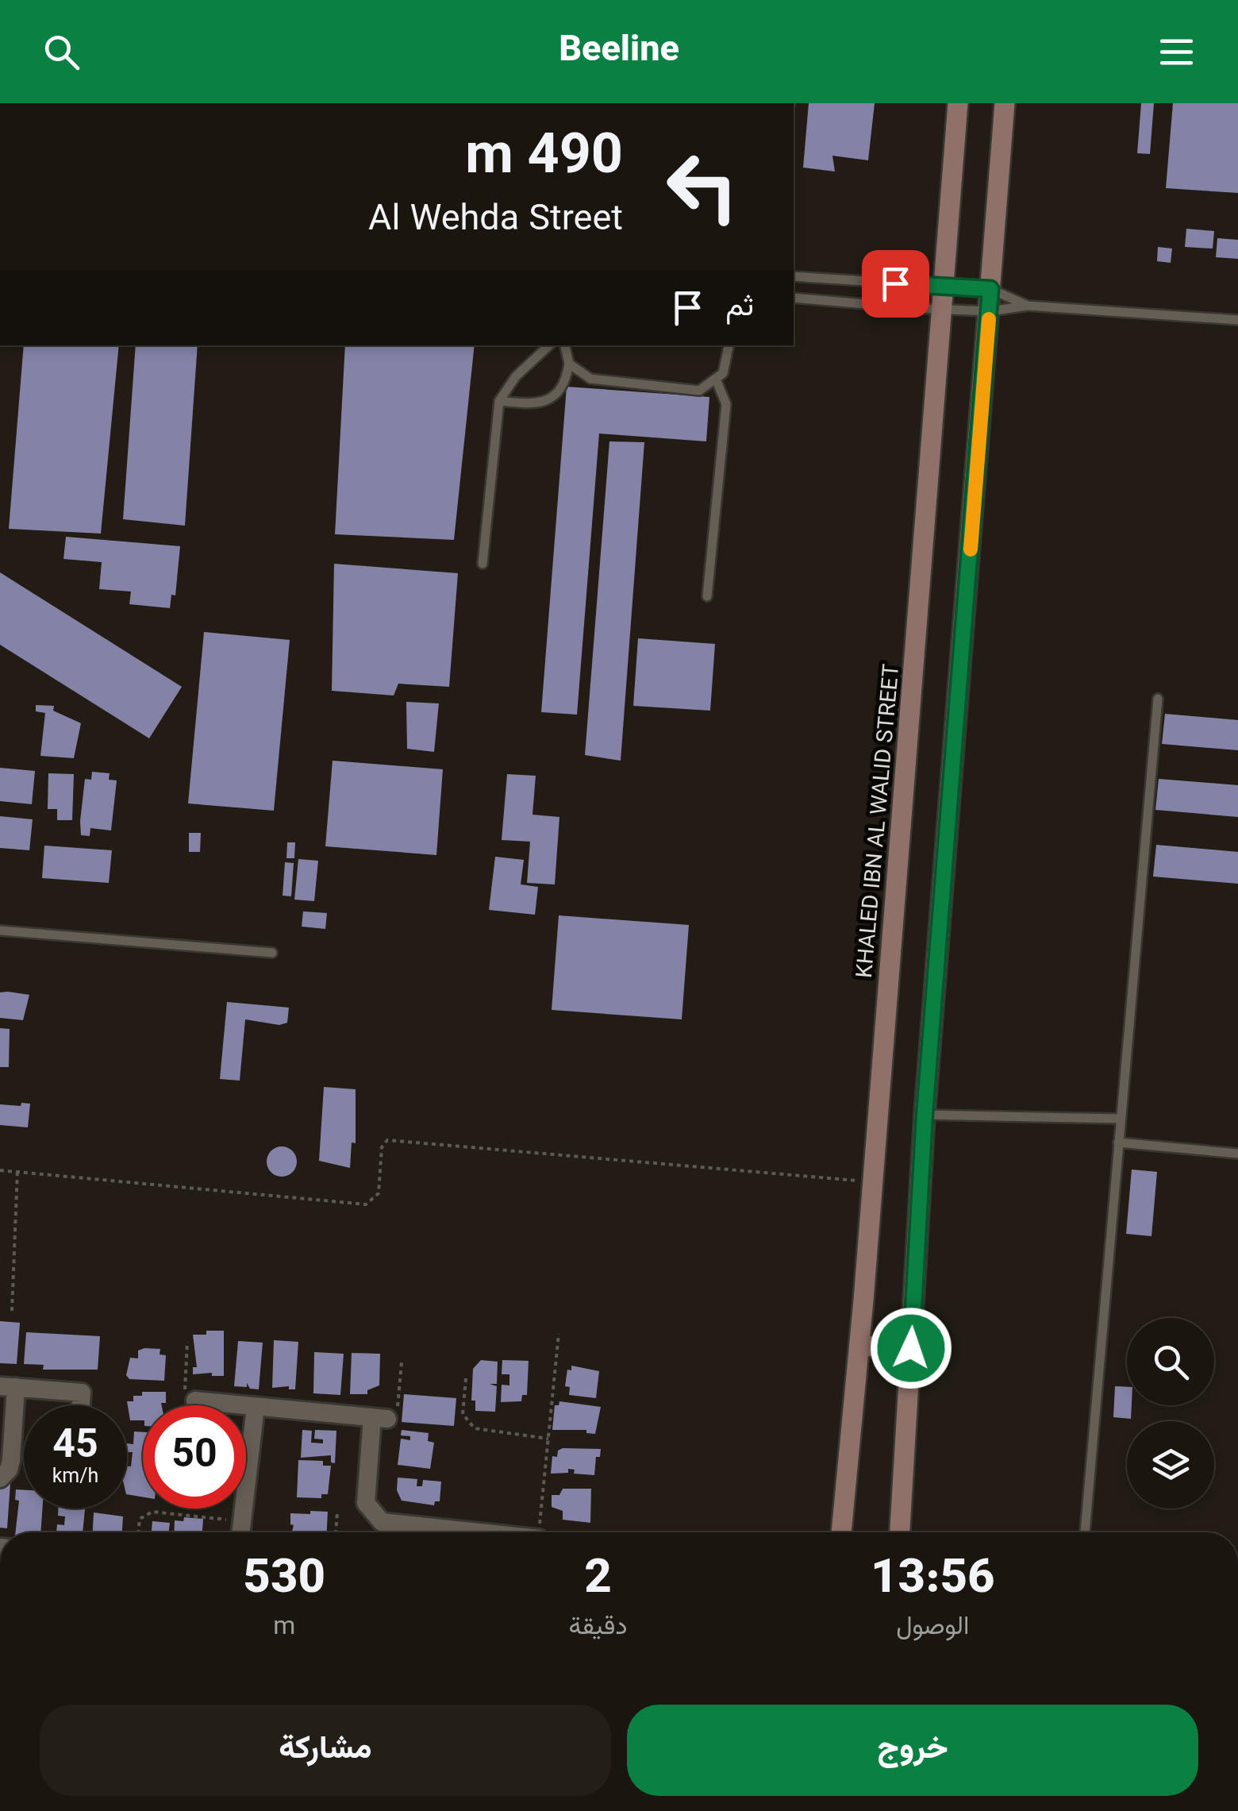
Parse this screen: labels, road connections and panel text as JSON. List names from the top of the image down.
{
  "streets": {
    "main road": ["KHALED IBN AL WALID STREET"]
  },
  "page": {
    "header": "Beeline",
    "turn": ["490 m", "Al Wehda Street"],
    "then": "ثم",
    "speed": "45 km/h",
    "limit": "50",
    "eta": [
      "13:56",
      "الوصول",
      "2",
      "دقيقة",
      "530",
      "m"
    ],
    "buttons": ["خروج", "مشاركة"]
  }
}
